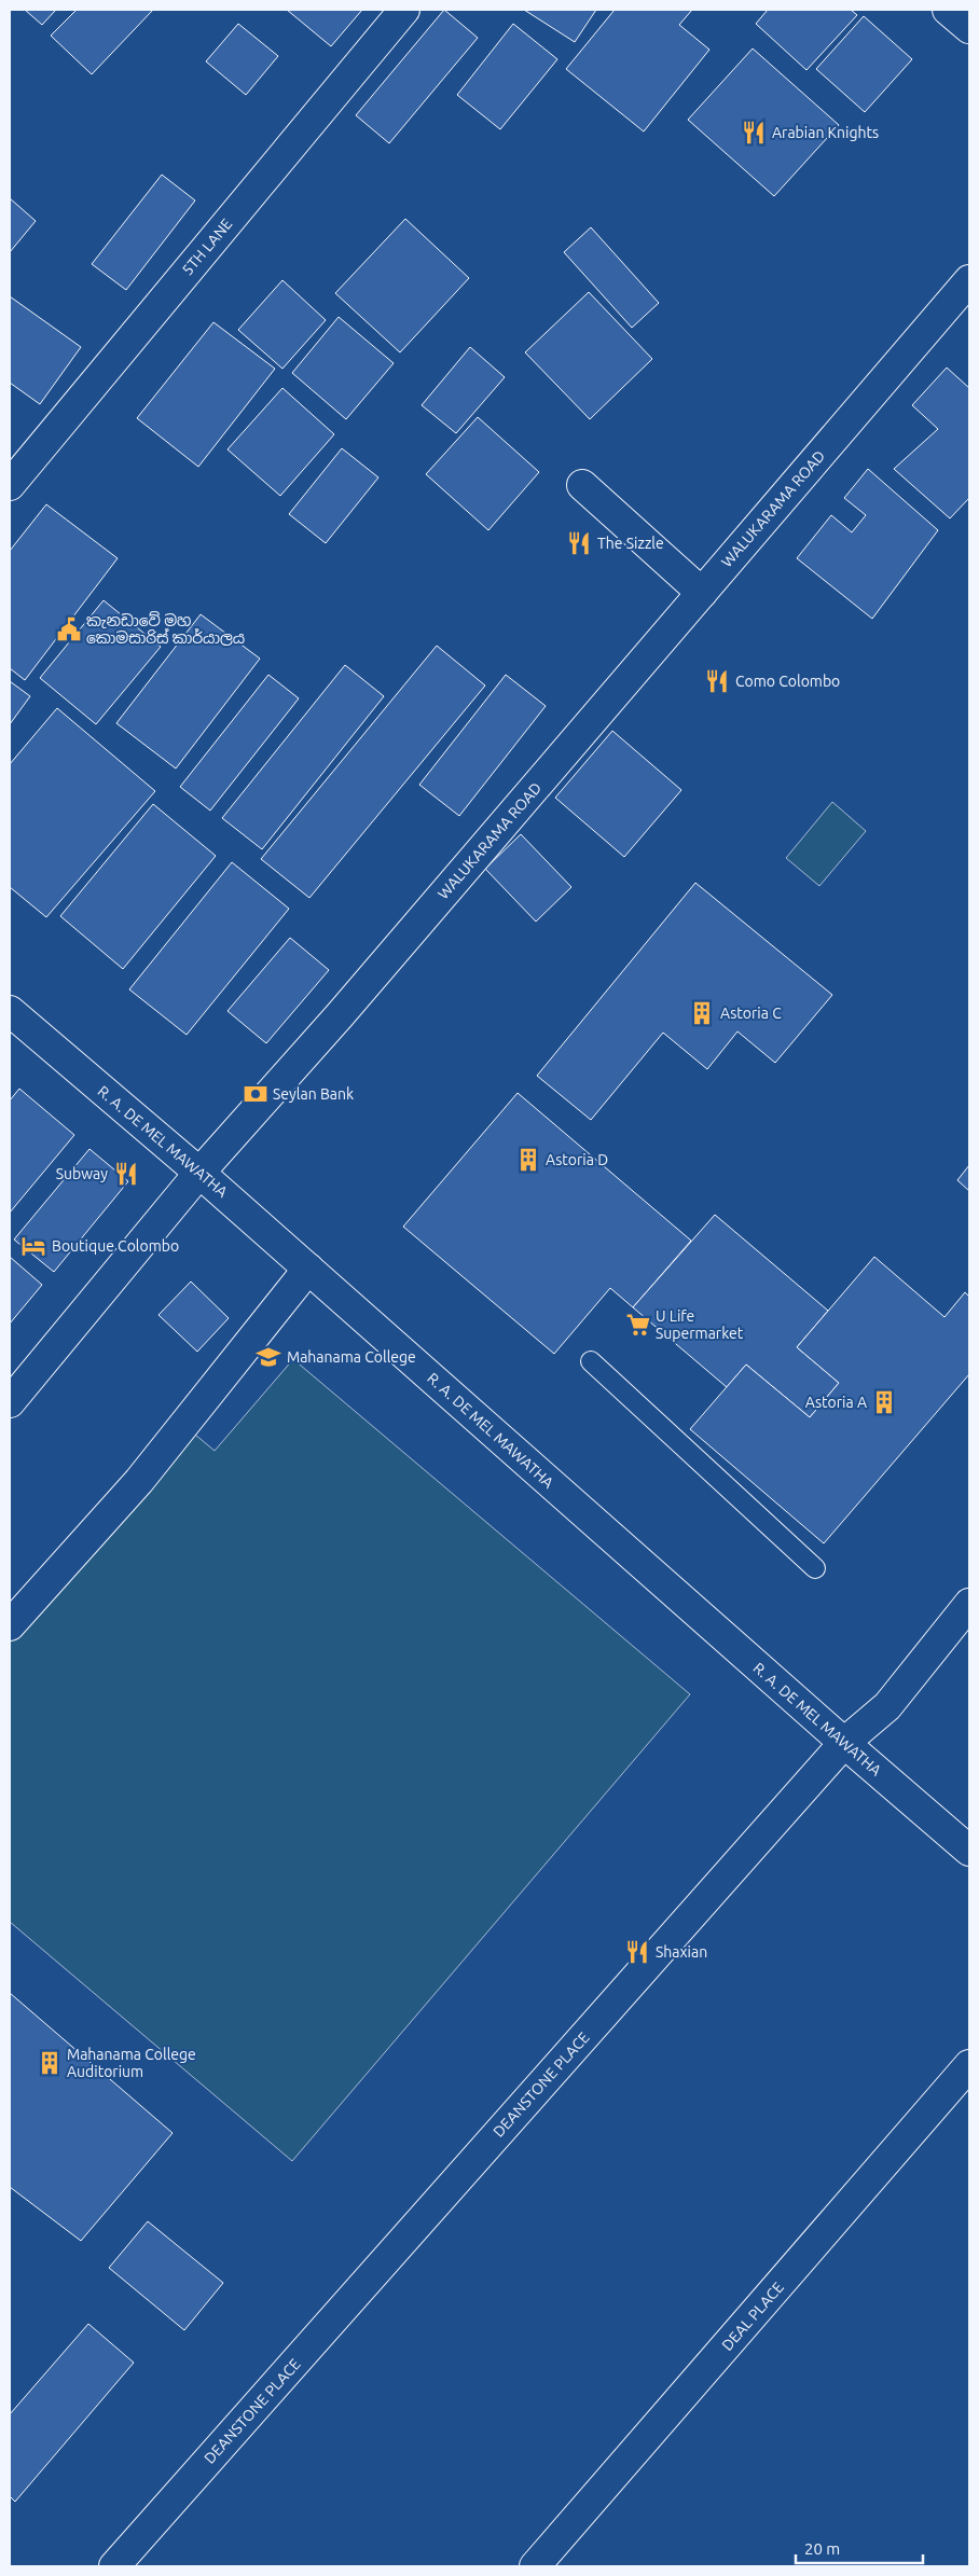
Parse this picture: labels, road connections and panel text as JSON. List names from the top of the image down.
{
  "streets": {
    "main road": [
      "5TH LANE",
      "WALUKARAMA ROAD",
      "R. A. DE MEL MAWATHA",
      "DEANSTONE PLACE",
      "DEAL PLACE"
    ]
  },
  "crossings": [
    ["WALUKARAMA ROAD", "R. A. DE MEL MAWATHA"],
    ["R. A. DE MEL MAWATHA", "DEANSTONE PLACE"]
  ],
  "places": {
    "restaurant": [
      "Arabian Knights",
      "The Sizzle",
      "Como Colombo",
      "Subway",
      "Shaxian"
    ],
    "public building": ["කැනඩාවේ මහ කොමසාරිස් කාර්යාලය"],
    "building": [
      "Astoria C",
      "Astoria D",
      "Astoria A",
      "Mahanama College Auditorium"
    ],
    "bank": ["Seylan Bank"],
    "hotel": ["Boutique Colombo"],
    "supermarket": ["U Life Supermarket"],
    "school or university": ["Mahanama College"]
  },
  "scale_bar": "20 m"
}
